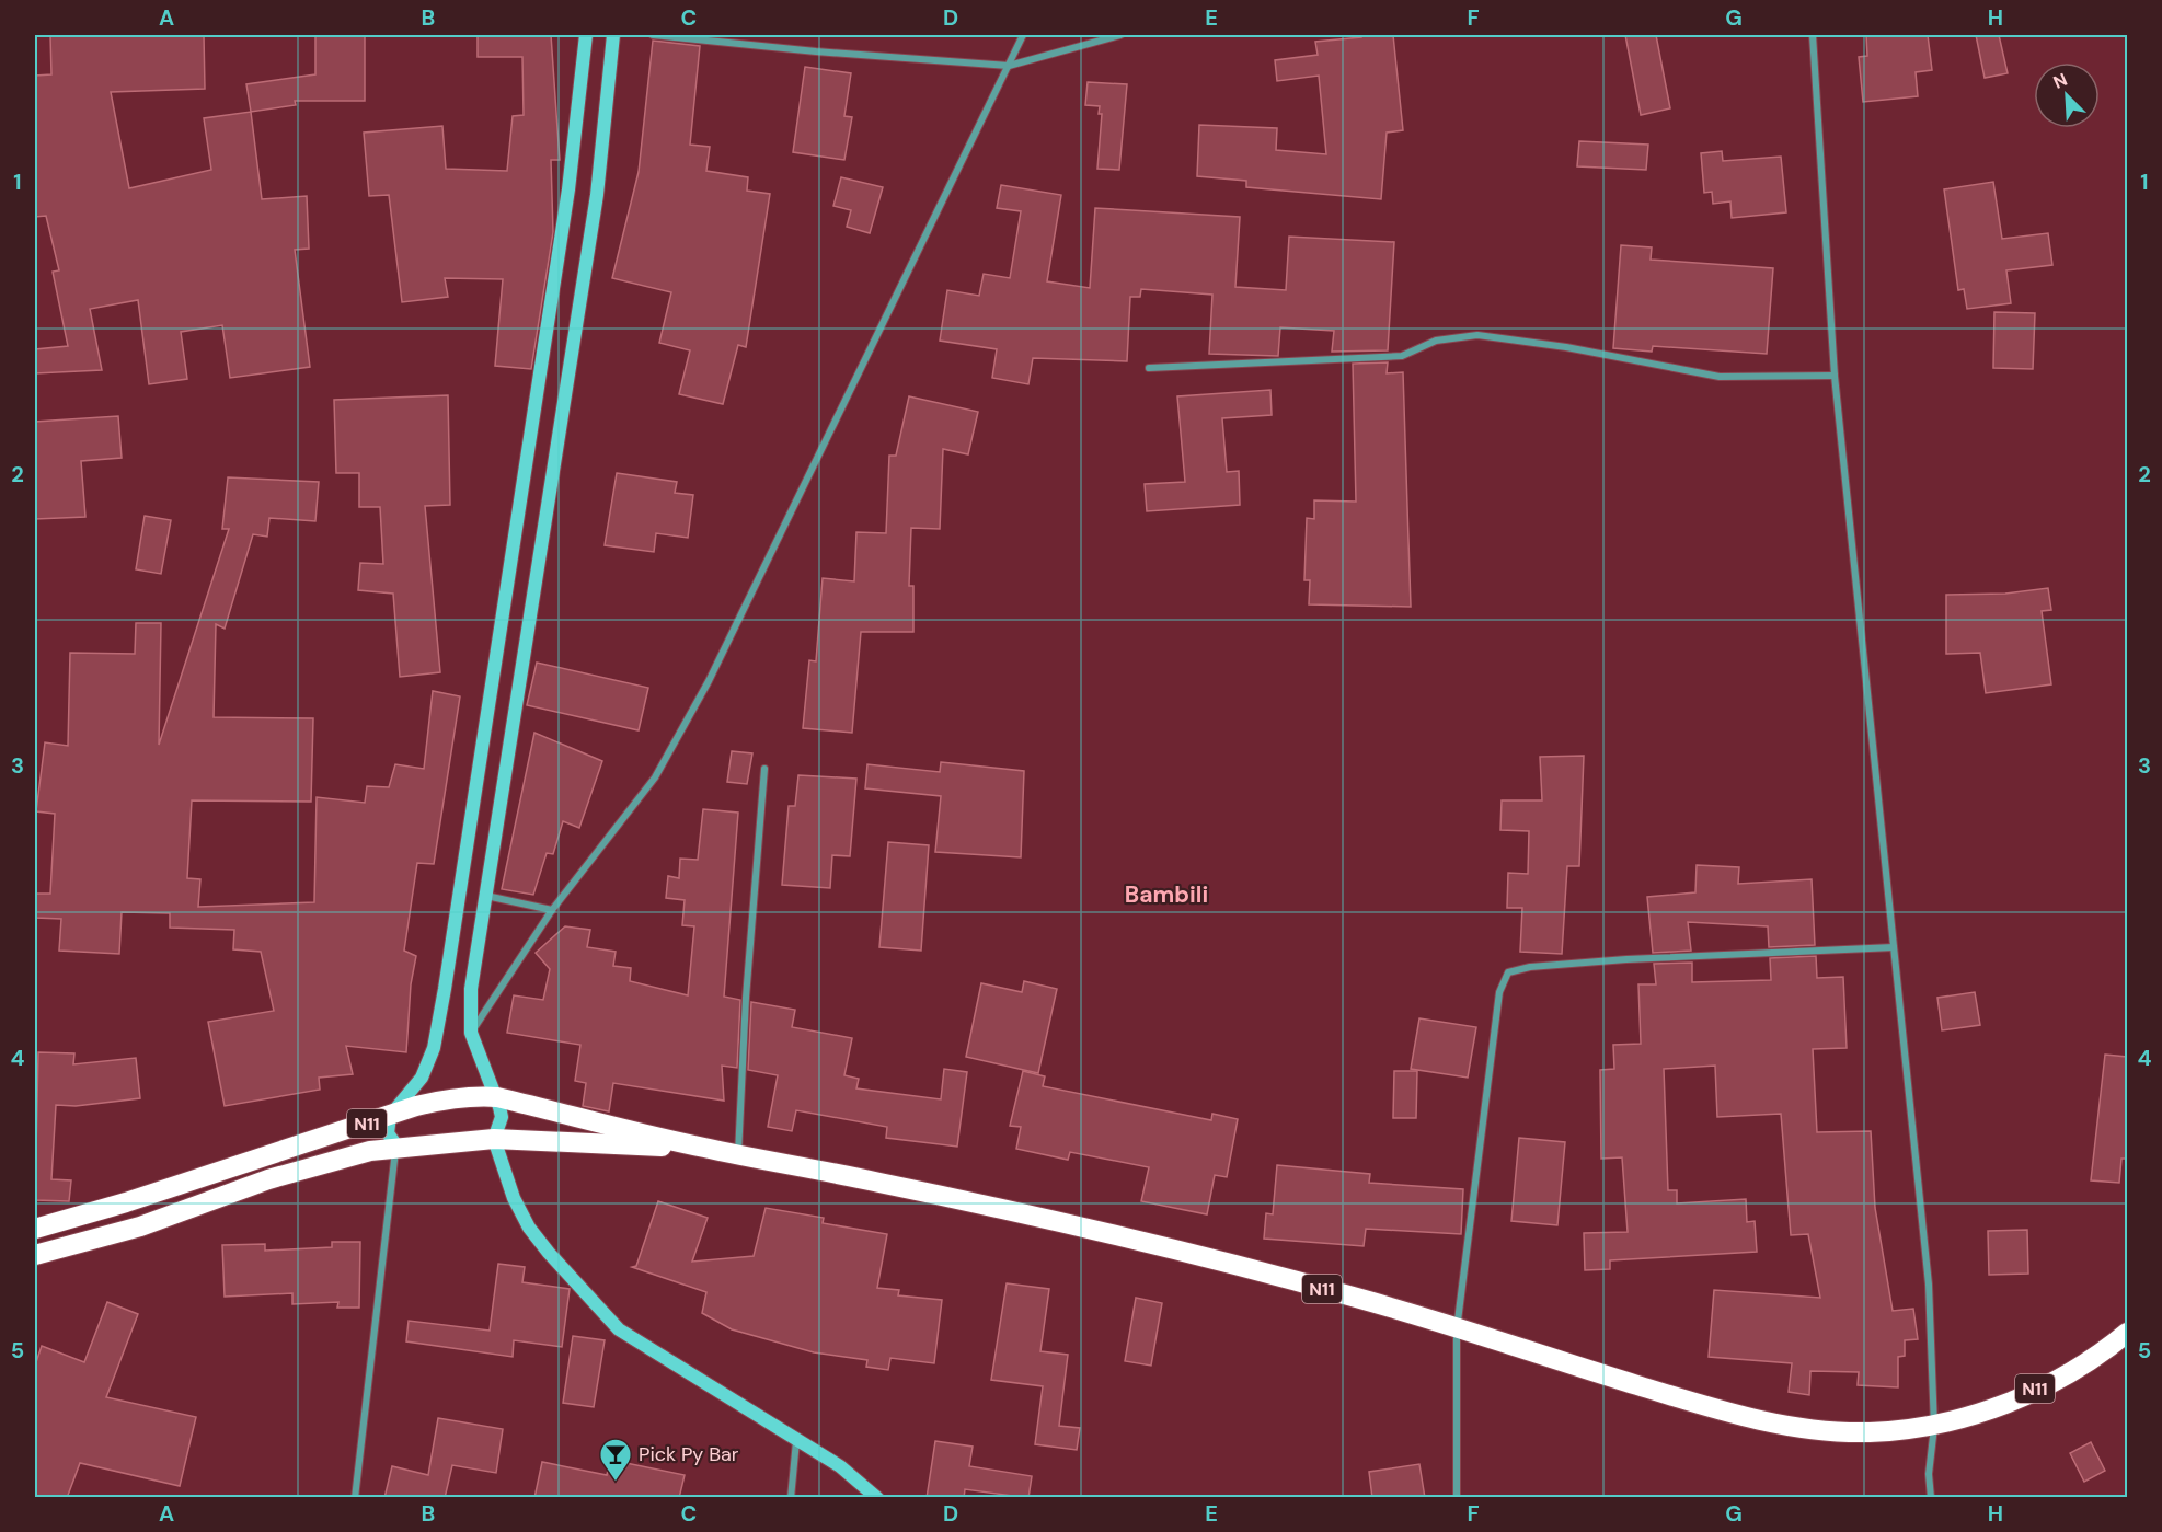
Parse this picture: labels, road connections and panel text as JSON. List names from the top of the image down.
{
  "streets": {
    "highway": ["N11"]
  },
  "districts": ["Bambili"],
  "places": {
    "bar": ["Pick Py Bar"]
  },
  "north": "top left",
  "grid": {
    "columns": [
      "A",
      "B",
      "C",
      "D",
      "E",
      "F",
      "G",
      "H"
    ],
    "rows": [
      "1",
      "2",
      "3",
      "4",
      "5"
    ]
  }
}
